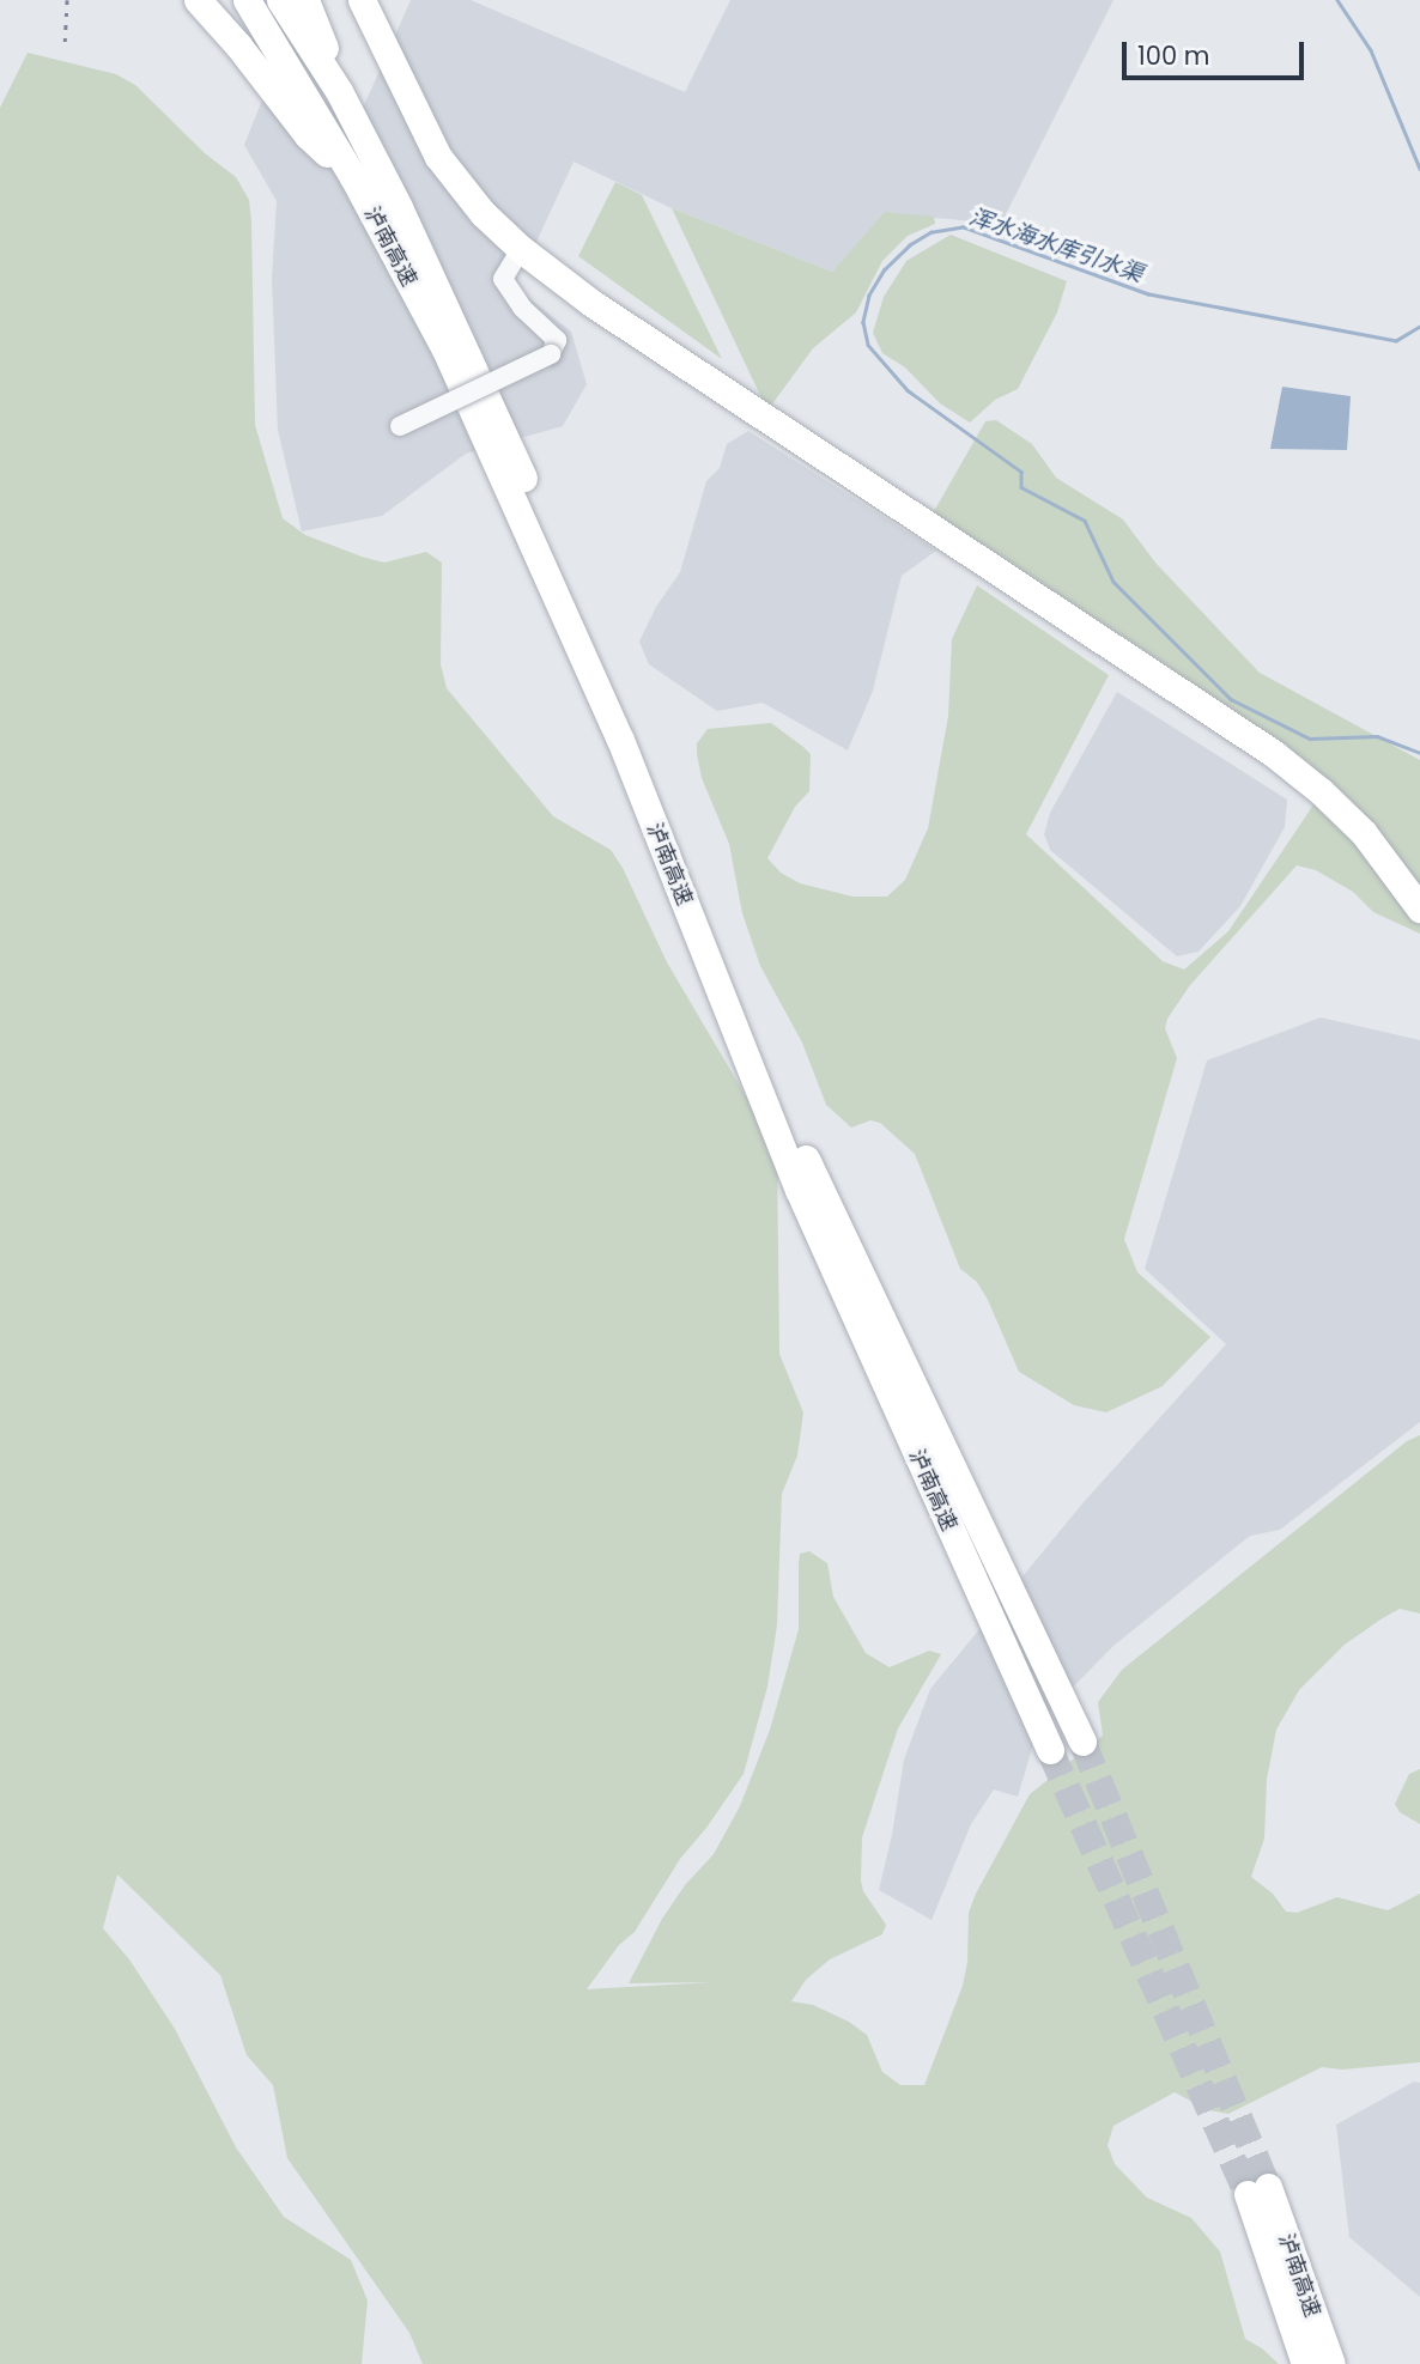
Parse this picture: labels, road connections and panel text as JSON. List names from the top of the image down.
{
  "streets": {
    "highway": ["泸南高速"]
  },
  "water": ["浑水海水库引水渠"],
  "scale_bar": "100 m"
}
